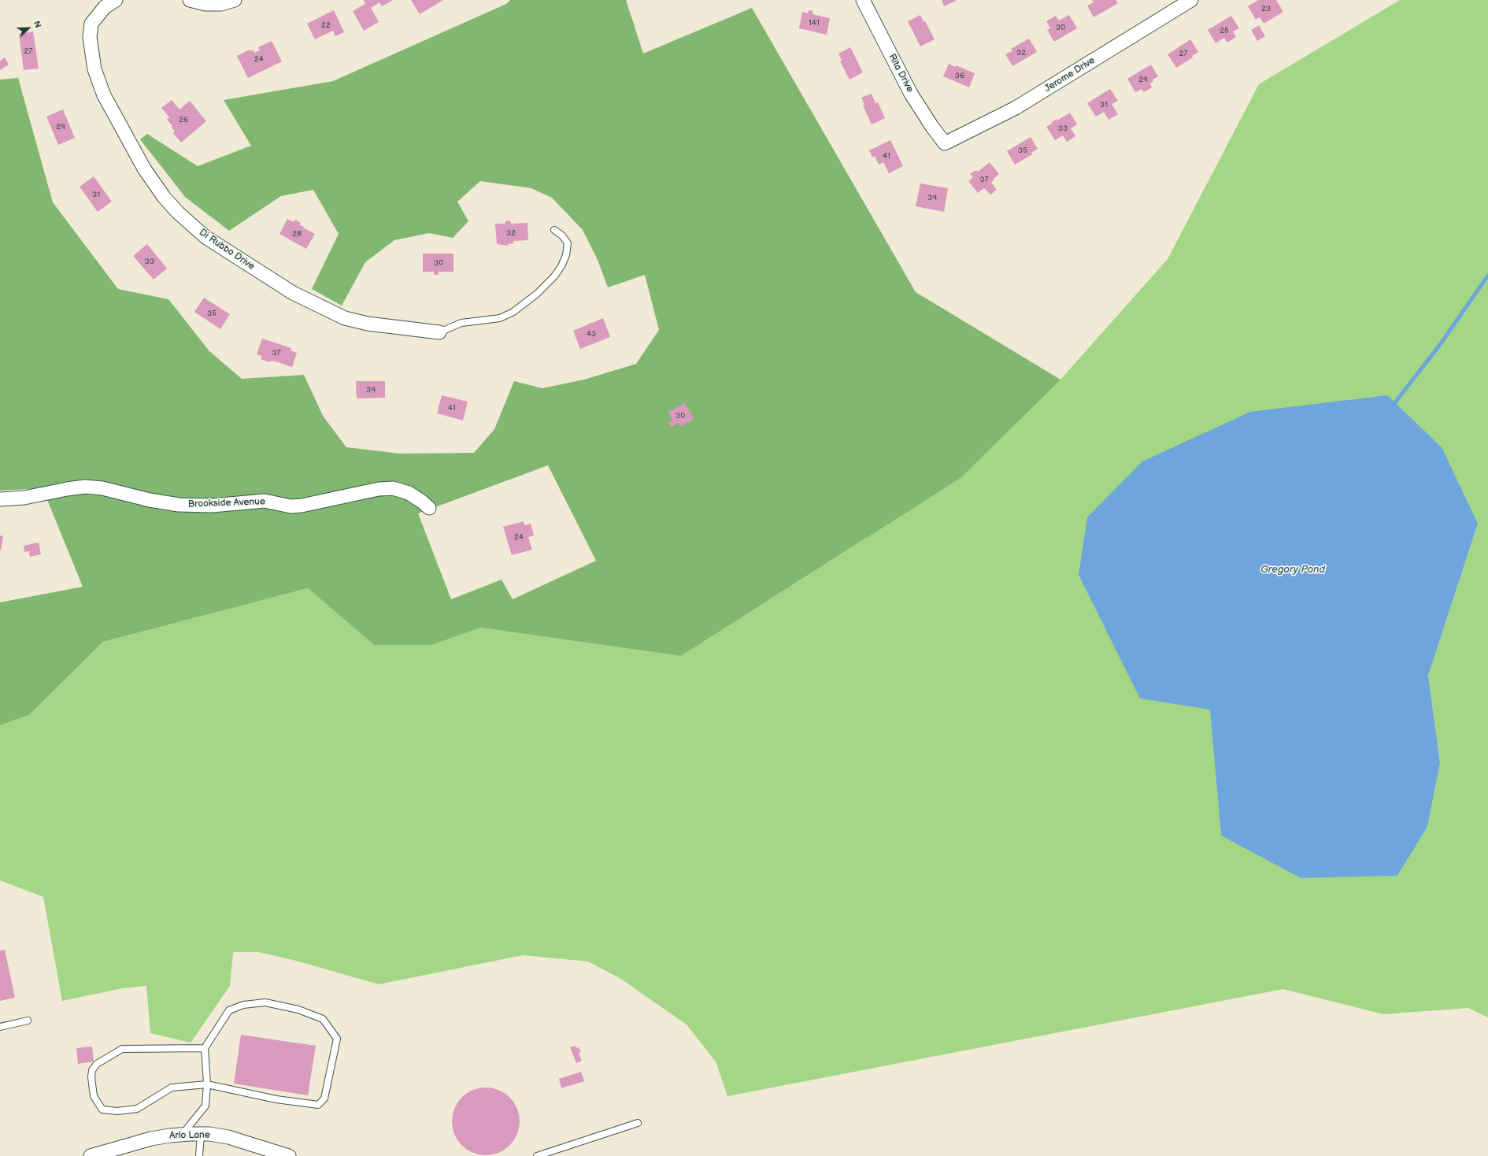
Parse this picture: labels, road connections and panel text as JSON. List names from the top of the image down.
{
  "streets": {
    "street": [
      "Rita Drive",
      "Jerome Drive",
      "Di Rubbo Drive",
      "Brookside Avenue",
      "Arlo Lane"
    ]
  },
  "crossings": [
    ["Rita Drive", "Jerome Drive"]
  ],
  "water": ["Gregory Pond"],
  "house_numbers": [
    "23",
    "141",
    "22",
    "30",
    "25",
    "27",
    "32",
    "27",
    "24",
    "36",
    "29",
    "31",
    "26",
    "29",
    "33",
    "35",
    "41",
    "37",
    "31",
    "39",
    "32",
    "28",
    "33",
    "30",
    "35",
    "43",
    "37",
    "39",
    "41",
    "30",
    "24"
  ],
  "north": "top right"
}
